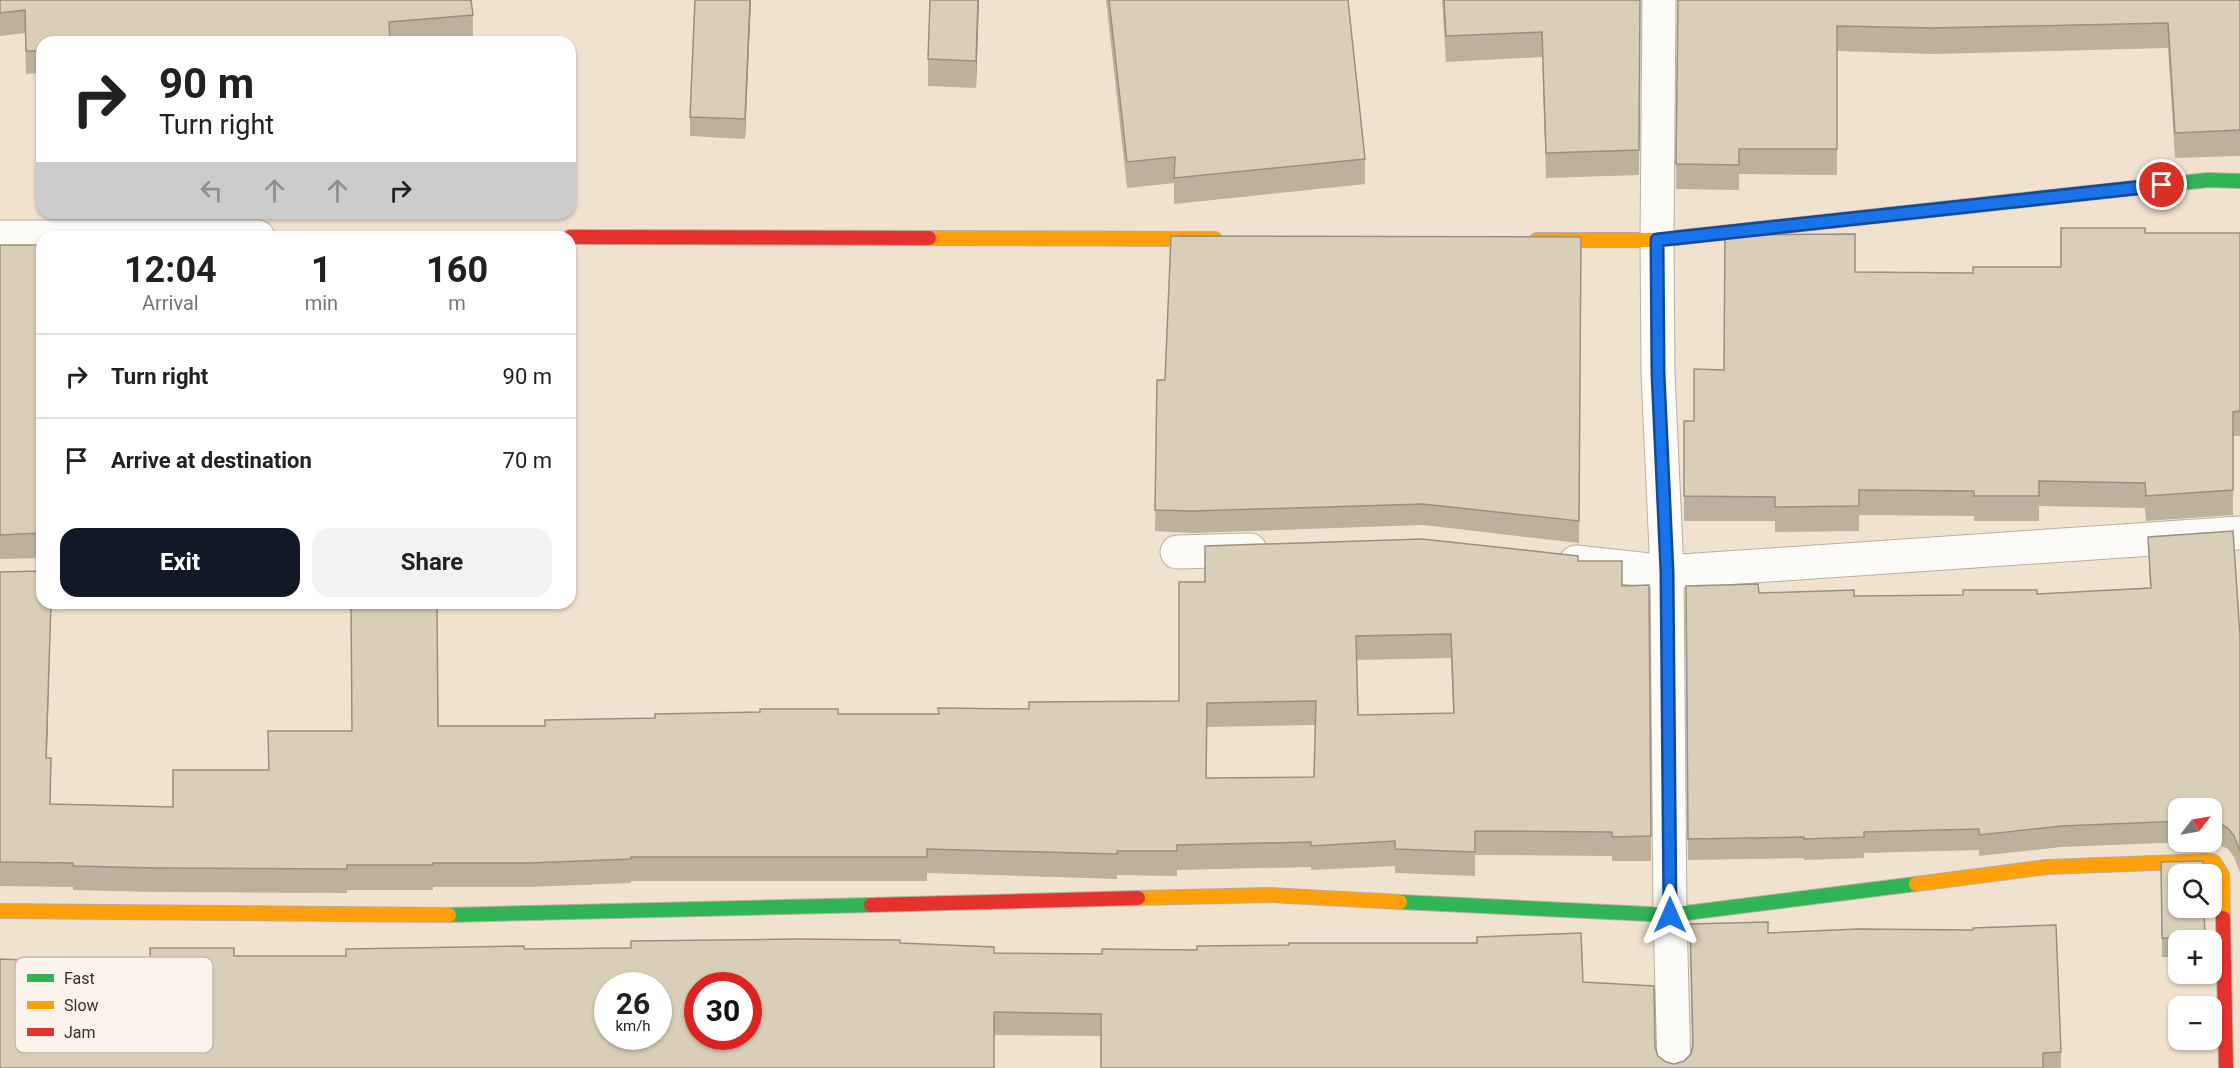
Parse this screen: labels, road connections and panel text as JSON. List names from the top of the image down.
{
  "legend": ["Fast", "Slow", "Jam"],
  "north": "top right",
  "page": {
    "turn": ["90 m", "Turn right"],
    "eta": [
      "12:04",
      "Arrival",
      "1",
      "min",
      "160",
      "m"
    ],
    "list": [
      {
        "name": "Turn right",
        "value": "90 m"
      },
      {
        "name": "Arrive at destination",
        "value": "70 m"
      }
    ],
    "buttons": ["Exit", "Share"],
    "map_buttons": ["+", "−"],
    "speed": "26 km/h",
    "limit": "30"
  }
}
